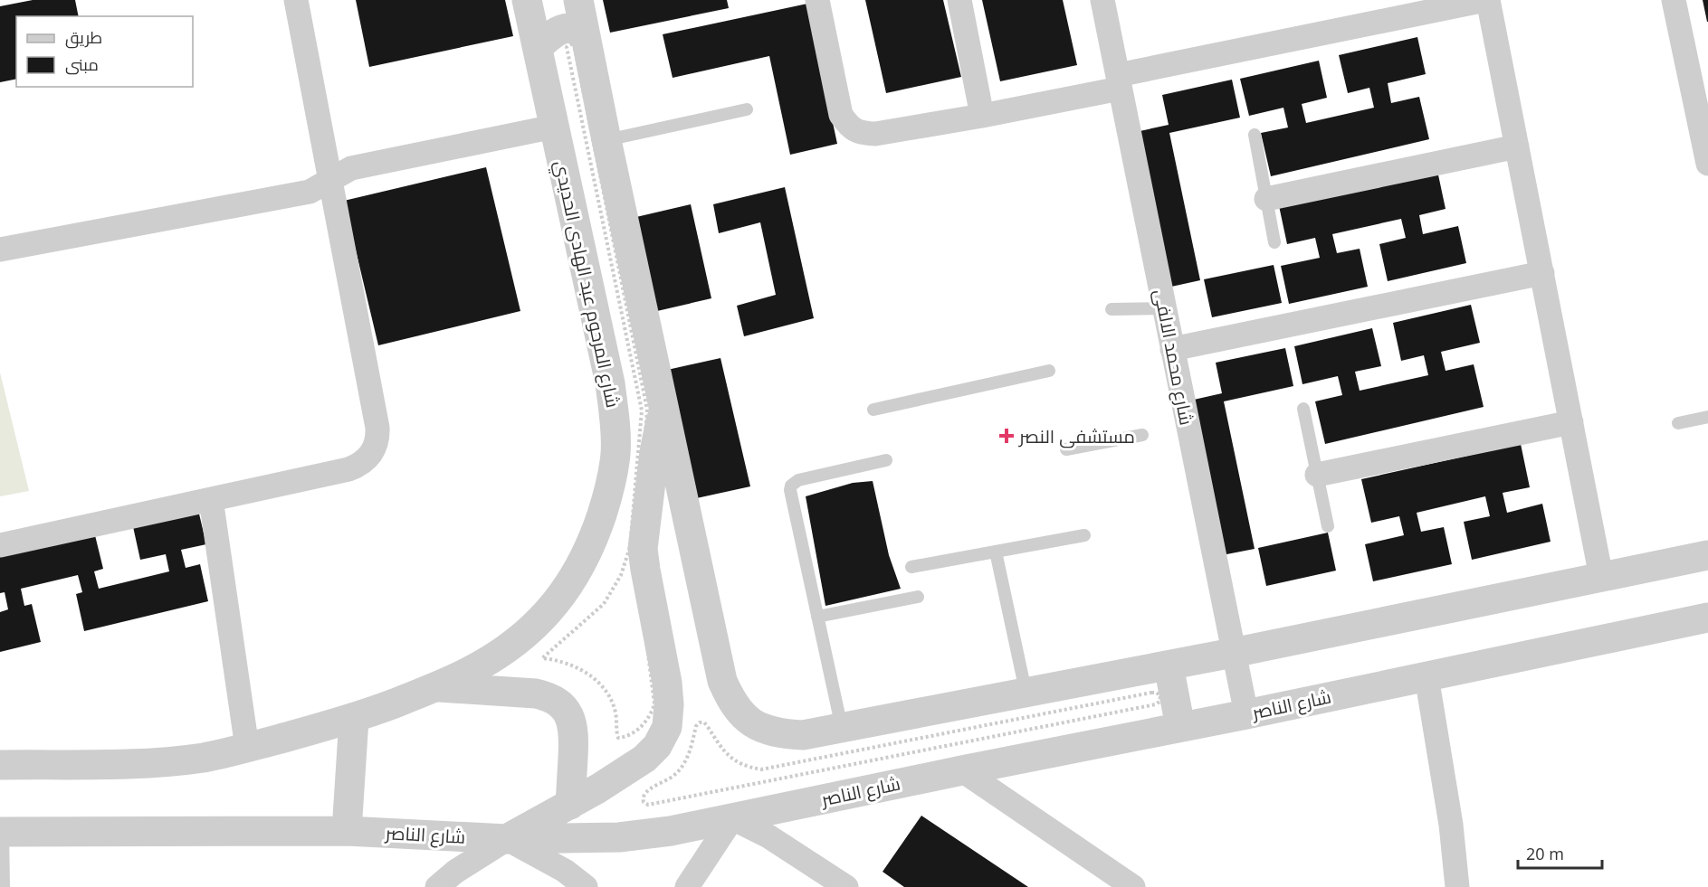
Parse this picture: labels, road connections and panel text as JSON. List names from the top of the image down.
{
  "streets": {
    "street": ["شارع المرحوم عبد الهادى الحديدي", "شارع محمد الالفى", "شارع الناصر"]
  },
  "crossings": [
    ["شارع محمد الالفى", "شارع الناصر"]
  ],
  "places": {
    "health": ["مستشفى النصر"]
  },
  "legend": ["طريق", "مبنى"],
  "scale_bar": "20 m"
}
